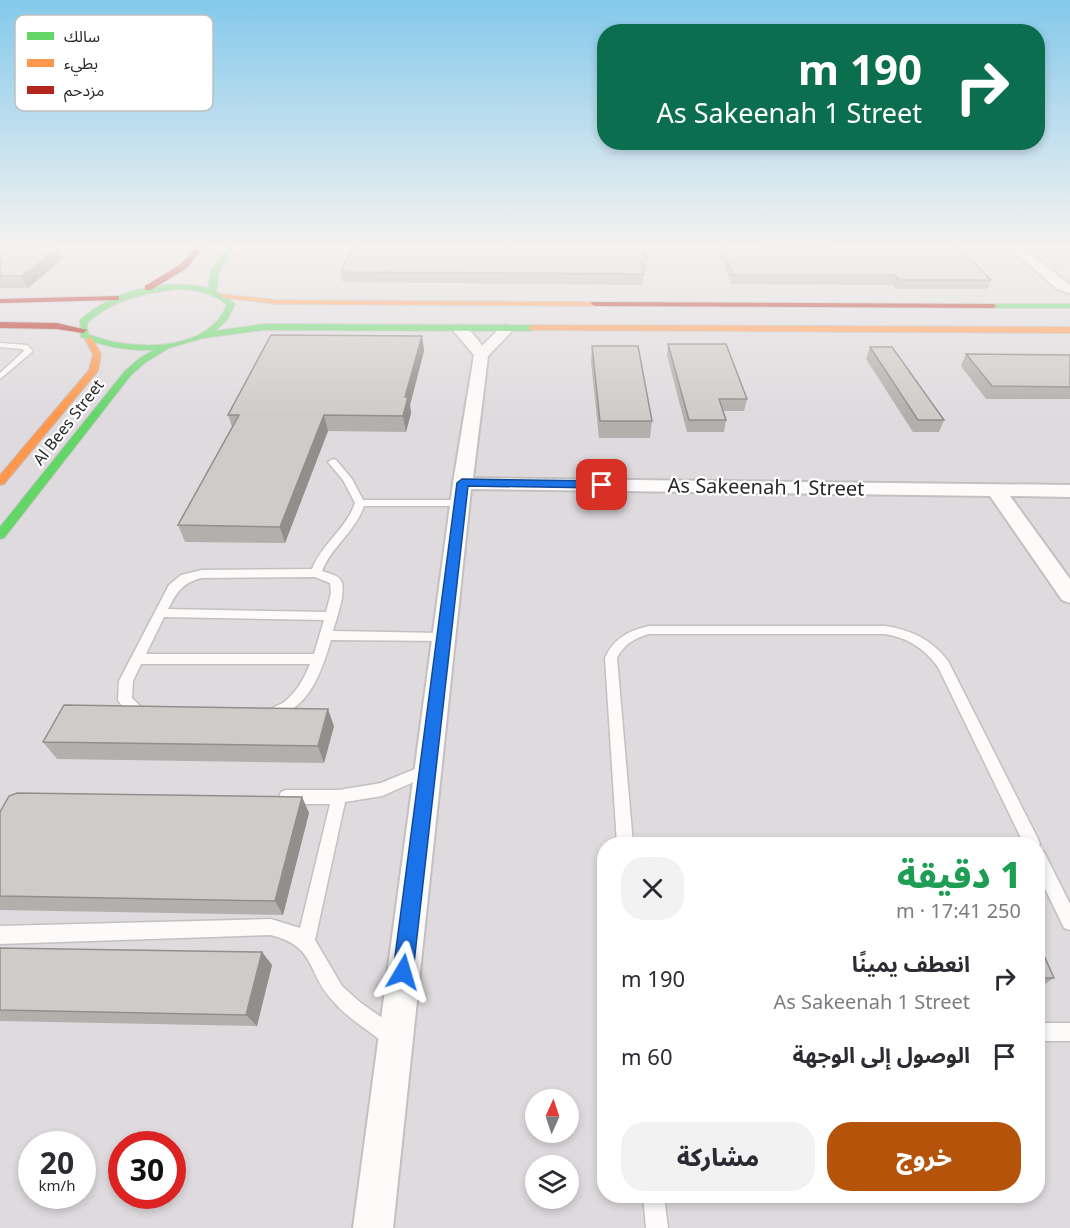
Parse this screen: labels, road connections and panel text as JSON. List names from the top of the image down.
{
  "streets": {
    "street": ["Al Bees Street", "As Sakeenah 1 Street"]
  },
  "legend": ["سالك", "بطيء", "مزدحم"],
  "north": "top",
  "page": {
    "turn": ["190 m", "As Sakeenah 1 Street"],
    "heading": ["1 دقيقة", "250 m · 17:41"],
    "list": [
      {
        "name": "انعطف يمينًا",
        "note": "As Sakeenah 1 Street",
        "value": "190 m"
      },
      {
        "name": "الوصول إلى الوجهة",
        "value": "60 m"
      }
    ],
    "buttons": ["خروج", "مشاركة"],
    "speed": "20 km/h",
    "limit": "30"
  }
}
